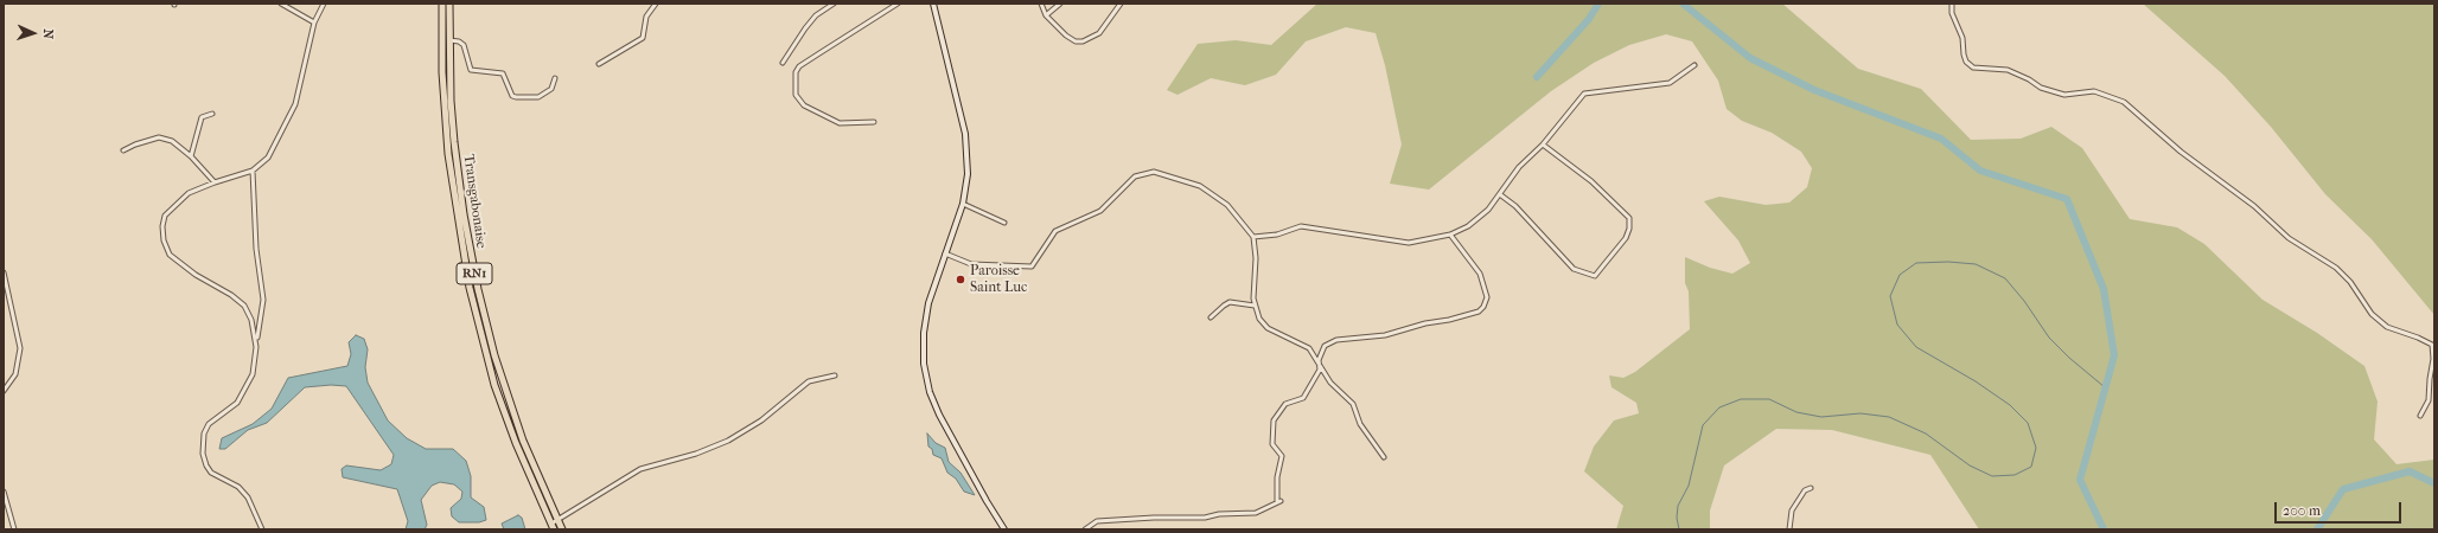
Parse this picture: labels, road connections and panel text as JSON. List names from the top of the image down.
{
  "streets": {
    "highway": ["Transgabonaise", "RN1"]
  },
  "places": ["Paroisse Saint Luc"],
  "scale_bar": "200 m",
  "north": "right"
}
